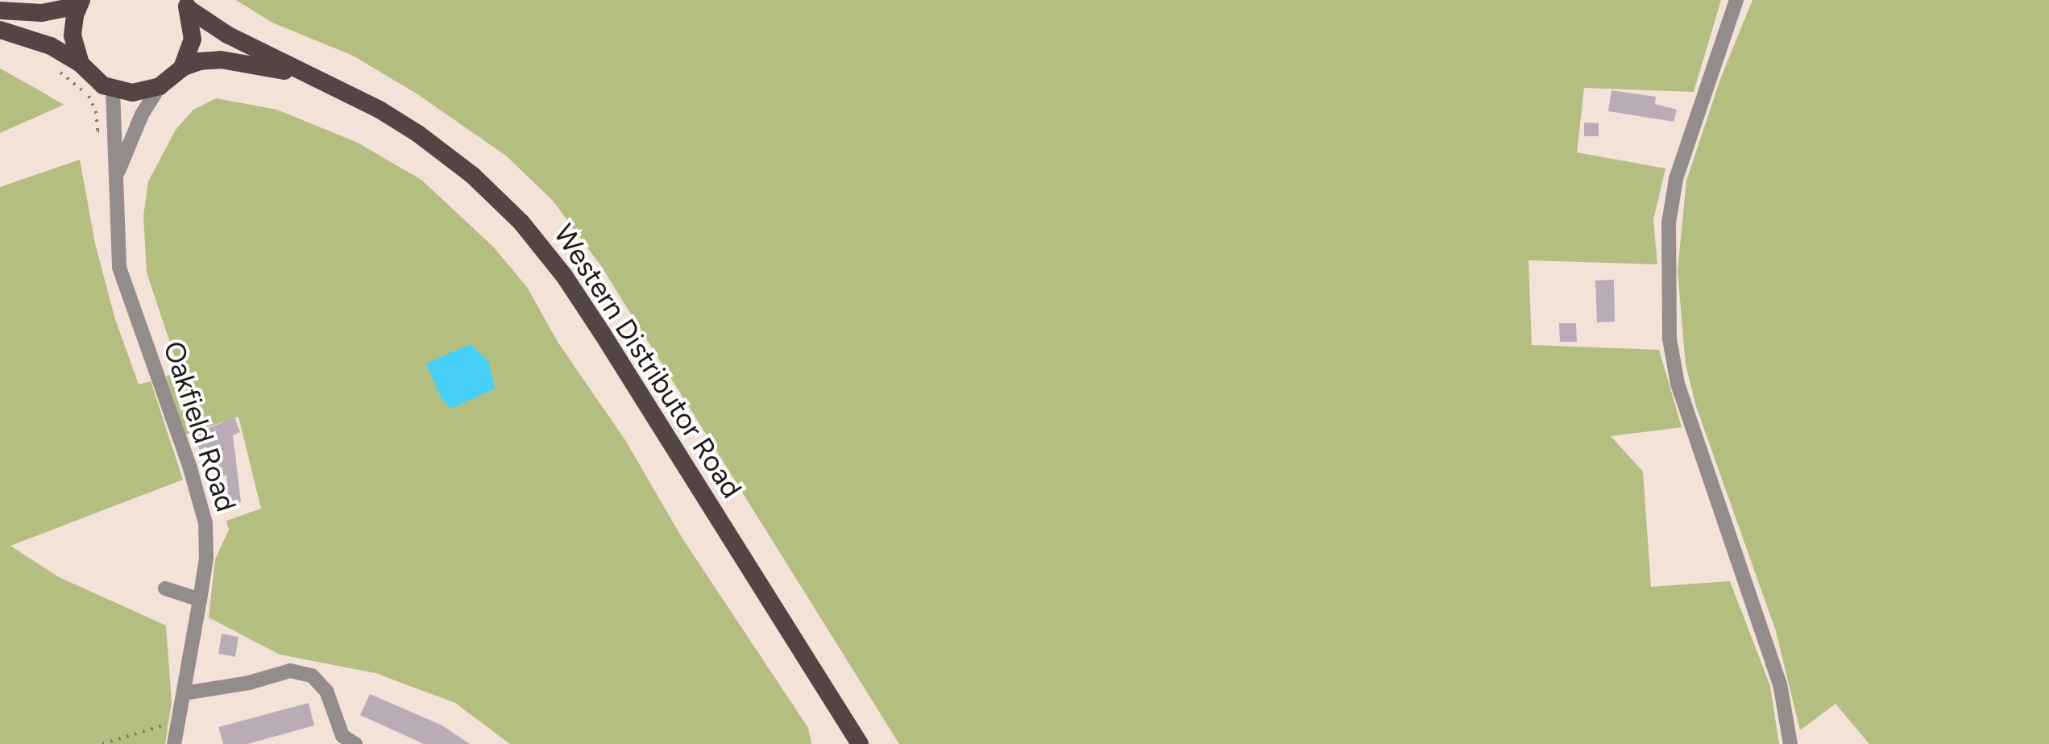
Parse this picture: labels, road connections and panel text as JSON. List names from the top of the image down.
{
  "streets": {
    "main road": ["Western Distributor Road"],
    "street": ["Oakfield Road"]
  }
}
